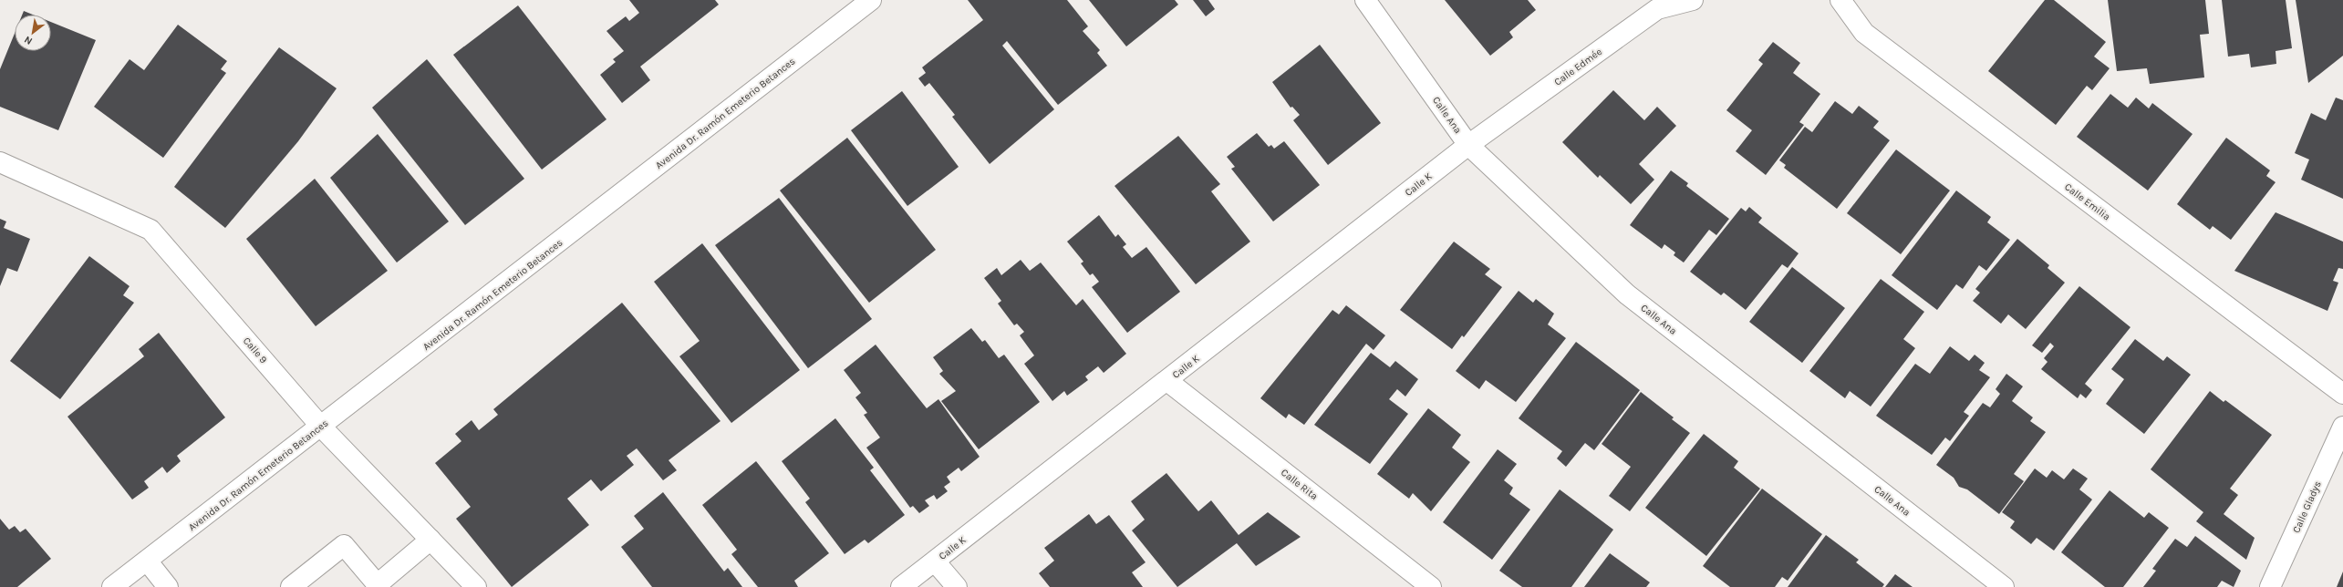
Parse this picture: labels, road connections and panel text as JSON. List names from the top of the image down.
{
  "streets": {
    "street": [
      "Calle Edmée",
      "Avenida Dr. Ramón Emeterio Betances",
      "Calle Ana",
      "Calle K",
      "Calle Emilia",
      "Calle 9",
      "Calle Rita",
      "Calle Gladys"
    ]
  },
  "crossings": [
    ["Calle Edmée", "Calle Ana"],
    ["Calle Edmée", "Calle K"],
    ["Avenida Dr. Ramón Emeterio Betances", "Calle 9"],
    ["Calle Ana", "Calle K"],
    ["Calle K", "Calle Rita"]
  ],
  "north": "bottom left"
}
